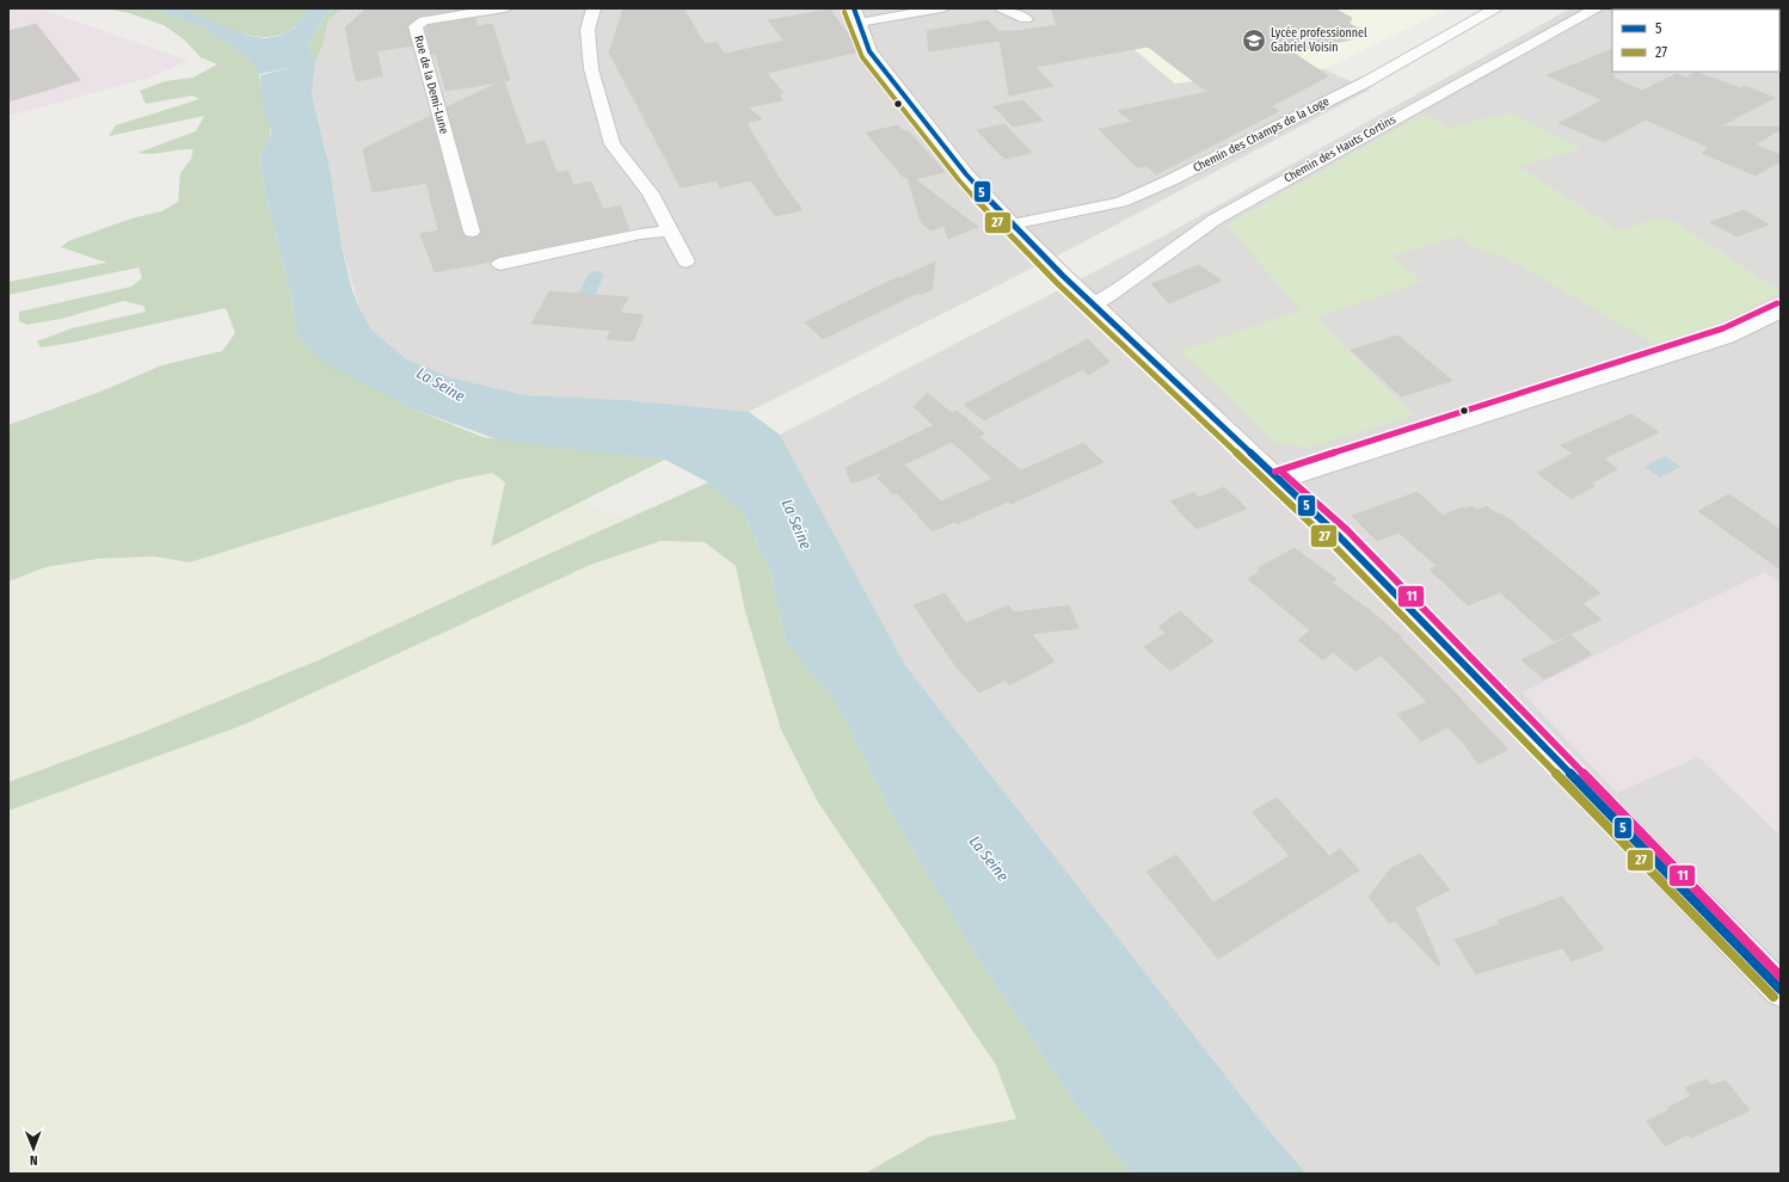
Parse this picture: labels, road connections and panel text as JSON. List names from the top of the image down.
{
  "streets": {
    "street": ["Rue de la Demi-Lune", "Chemin des Champs de la Loge", "Chemin des Hauts Cortins"]
  },
  "water": ["La Seine"],
  "places": {
    "school or university": ["Lycée professionnel Gabriel Voisin"]
  },
  "lines": ["transit line 5", "transit line 27", "transit line 11"],
  "legend": ["5", "27"],
  "north": "bottom"
}
